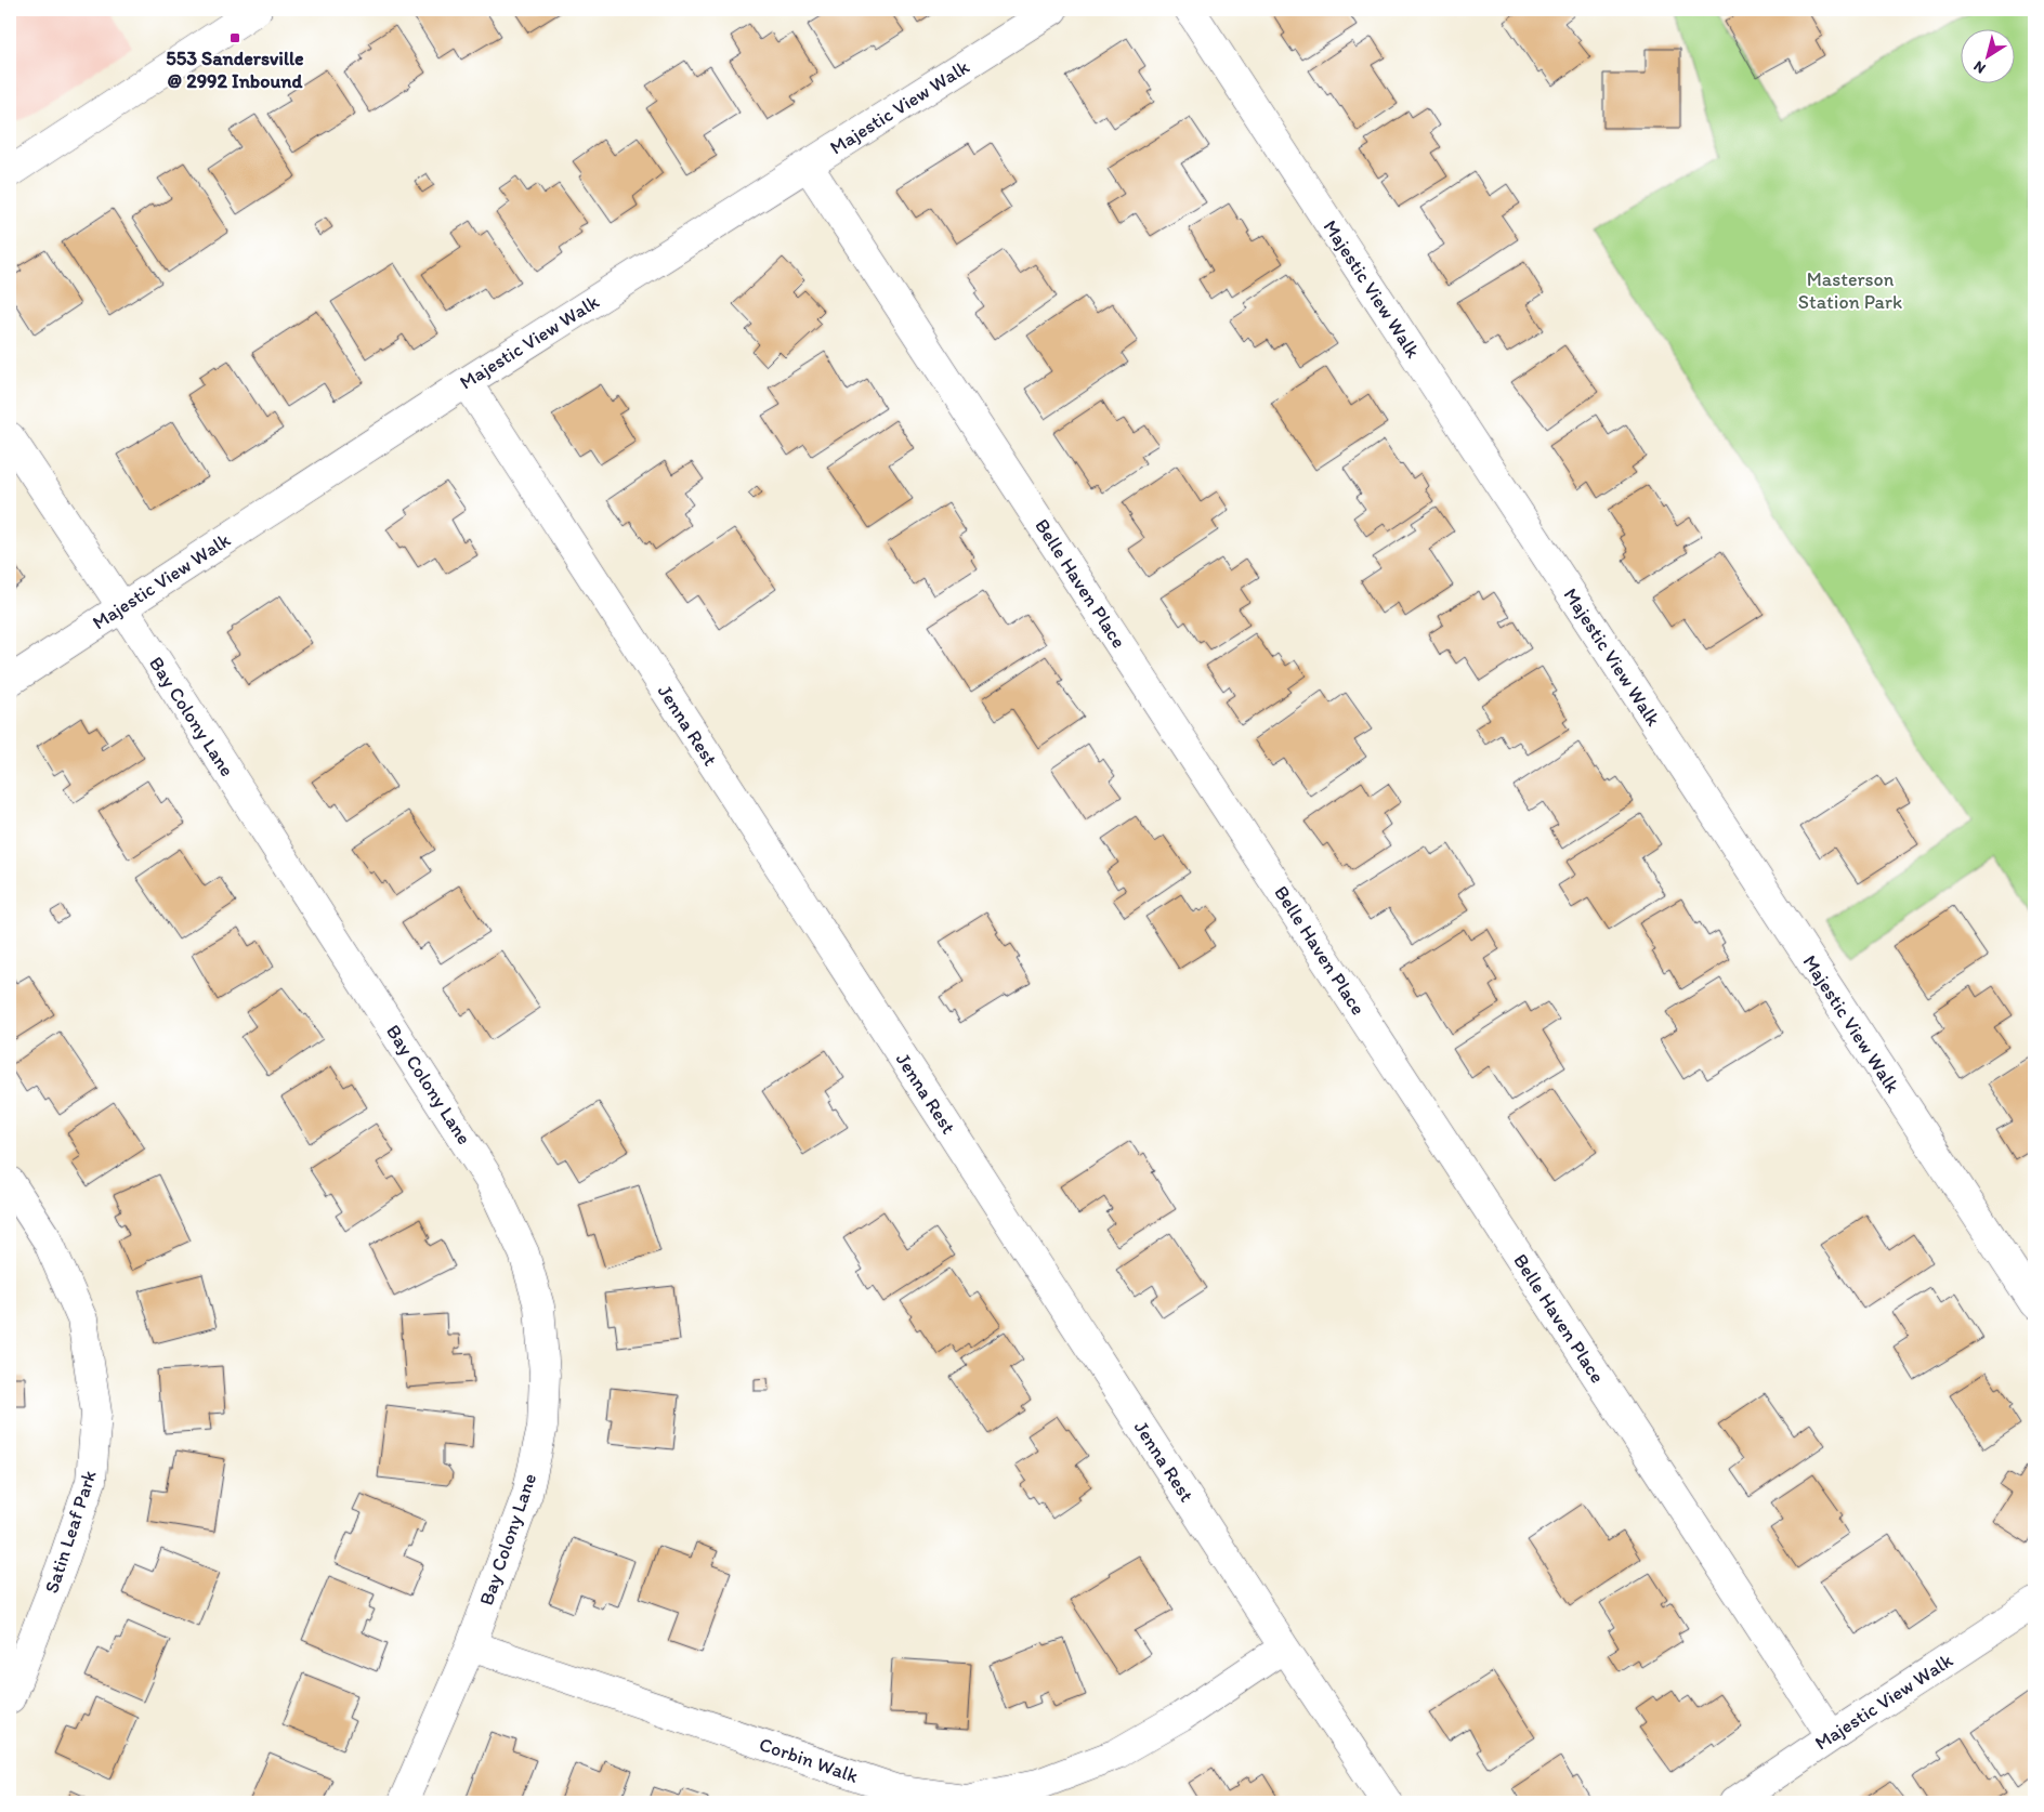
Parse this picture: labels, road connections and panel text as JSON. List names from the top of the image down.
{
  "streets": {
    "street": [
      "Majestic View Walk",
      "Belle Haven Place",
      "Bay Colony Lane",
      "Jenna Rest",
      "Satin Leaf Park",
      "Corbin Walk"
    ]
  },
  "crossings": [
    ["Majestic View Walk", "Belle Haven Place"],
    ["Majestic View Walk", "Bay Colony Lane"],
    ["Majestic View Walk", "Jenna Rest"],
    ["Bay Colony Lane", "Corbin Walk"],
    ["Jenna Rest", "Corbin Walk"]
  ],
  "parks": ["Masterson Station Park"],
  "places": {
    "transit": ["553 Sandersville @ 2992 Inbound"]
  },
  "north": "bottom left"
}
